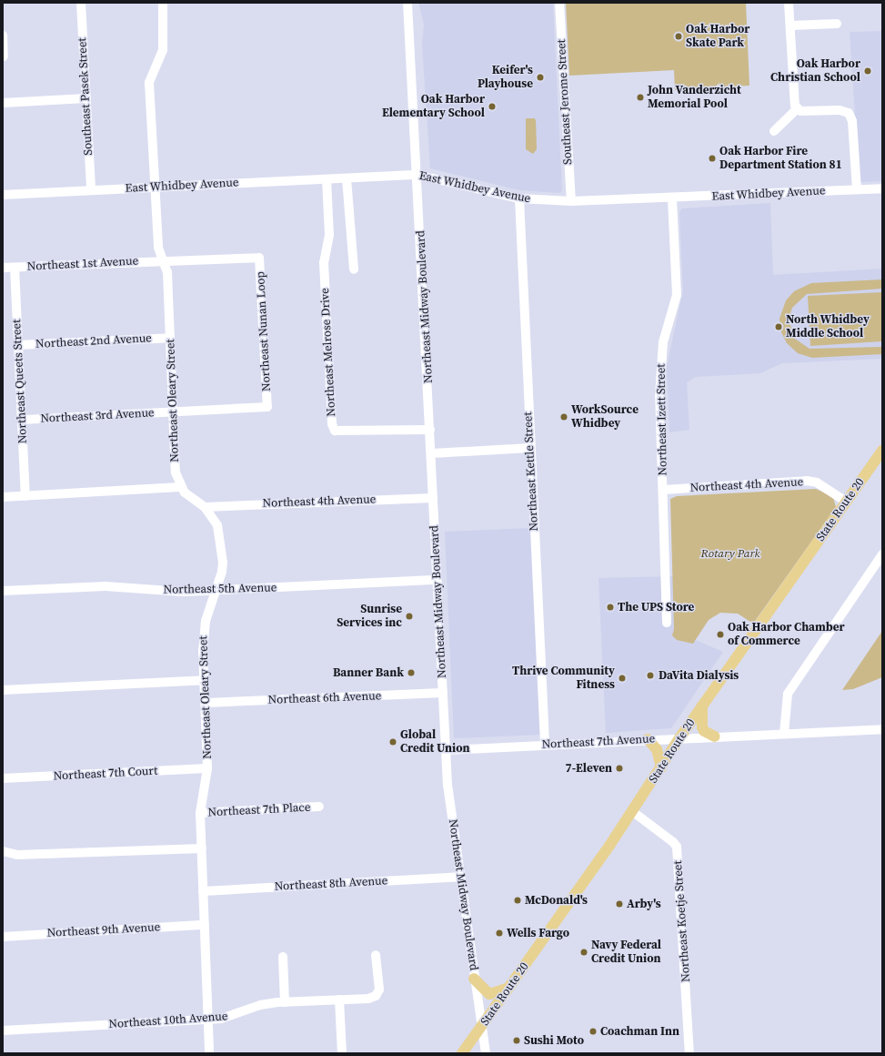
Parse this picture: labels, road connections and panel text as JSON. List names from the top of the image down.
{
  "streets": {
    "main road": ["State Route 20"],
    "street": [
      "Southeast Pasek Street",
      "Southeast Jerome Street",
      "East Whidbey Avenue",
      "Northeast 1st Avenue",
      "Northeast Midway Boulevard",
      "Northeast Nunan Loop",
      "Northeast 2nd Avenue",
      "Northeast Melrose Drive",
      "Northeast Queets Street",
      "Northeast Oleary Street",
      "Northeast 3rd Avenue",
      "Northeast Izett Street",
      "Northeast Kettle Street",
      "Northeast 4th Avenue",
      "Northeast 5th Avenue",
      "Northeast 6th Avenue",
      "Northeast 7th Avenue",
      "Northeast 7th Court",
      "Northeast 7th Place",
      "Northeast 8th Avenue",
      "Northeast Koetje Street",
      "Northeast 9th Avenue",
      "Northeast 10th Avenue"
    ]
  },
  "crossings": [
    ["Southeast Pasek Street", "East Whidbey Avenue"],
    ["Southeast Jerome Street", "East Whidbey Avenue"],
    ["East Whidbey Avenue", "Northeast Midway Boulevard"],
    ["East Whidbey Avenue", "Northeast Melrose Drive"],
    ["East Whidbey Avenue", "Northeast Oleary Street"],
    ["East Whidbey Avenue", "Northeast Izett Street"],
    ["East Whidbey Avenue", "Northeast Kettle Street"],
    ["Northeast 1st Avenue", "Northeast Nunan Loop"],
    ["Northeast 1st Avenue", "Northeast Queets Street"],
    ["Northeast 1st Avenue", "Northeast Oleary Street"],
    ["Northeast Midway Boulevard", "Northeast Melrose Drive"],
    ["Northeast Midway Boulevard", "Northeast 4th Avenue"],
    ["Northeast Midway Boulevard", "State Route 20"],
    ["Northeast Midway Boulevard", "Northeast 5th Avenue"],
    ["Northeast Midway Boulevard", "Northeast 6th Avenue"],
    ["Northeast Midway Boulevard", "Northeast 7th Avenue"],
    ["Northeast Midway Boulevard", "Northeast 8th Avenue"],
    ["Northeast Nunan Loop", "Northeast Oleary Street"],
    ["Northeast Nunan Loop", "Northeast 3rd Avenue"],
    ["Northeast 2nd Avenue", "Northeast Queets Street"],
    ["Northeast 2nd Avenue", "Northeast Oleary Street"],
    ["Northeast Queets Street", "Northeast 3rd Avenue"],
    ["Northeast Oleary Street", "Northeast 3rd Avenue"],
    ["Northeast Oleary Street", "Northeast 4th Avenue"],
    ["Northeast Oleary Street", "Northeast 5th Avenue"],
    ["Northeast Oleary Street", "Northeast 6th Avenue"],
    ["Northeast Oleary Street", "Northeast 7th Court"],
    ["Northeast Oleary Street", "Northeast 7th Place"],
    ["Northeast Oleary Street", "Northeast 8th Avenue"],
    ["Northeast Oleary Street", "Northeast 9th Avenue"],
    ["Northeast Oleary Street", "Northeast 10th Avenue"],
    ["Northeast Izett Street", "Northeast 4th Avenue"],
    ["Northeast Kettle Street", "Northeast 7th Avenue"],
    ["Northeast 4th Avenue", "State Route 20"],
    ["State Route 20", "Northeast 7th Avenue"],
    ["State Route 20", "Northeast Koetje Street"]
  ],
  "parks": ["Rotary Park"],
  "places": [
    "Oak Harbor Skate Park",
    "Oak Harbor Christian School",
    "Keifer's Playhouse",
    "John Vanderzicht Memorial Pool",
    "Oak Harbor Elementary School",
    "Oak Harbor Fire Department Station 81",
    "North Whidbey Middle School",
    "WorkSource Whidbey",
    "The UPS Store",
    "Sunrise Services inc",
    "Oak Harbor Chamber of Commerce",
    "Banner Bank",
    "DaVita Dialysis",
    "Thrive Community Fitness",
    "Global Credit Union",
    "7-Eleven",
    "McDonald's",
    "Arby's",
    "Wells Fargo",
    "Navy Federal Credit Union",
    "Coachman Inn",
    "Sushi Moto"
  ]
}
